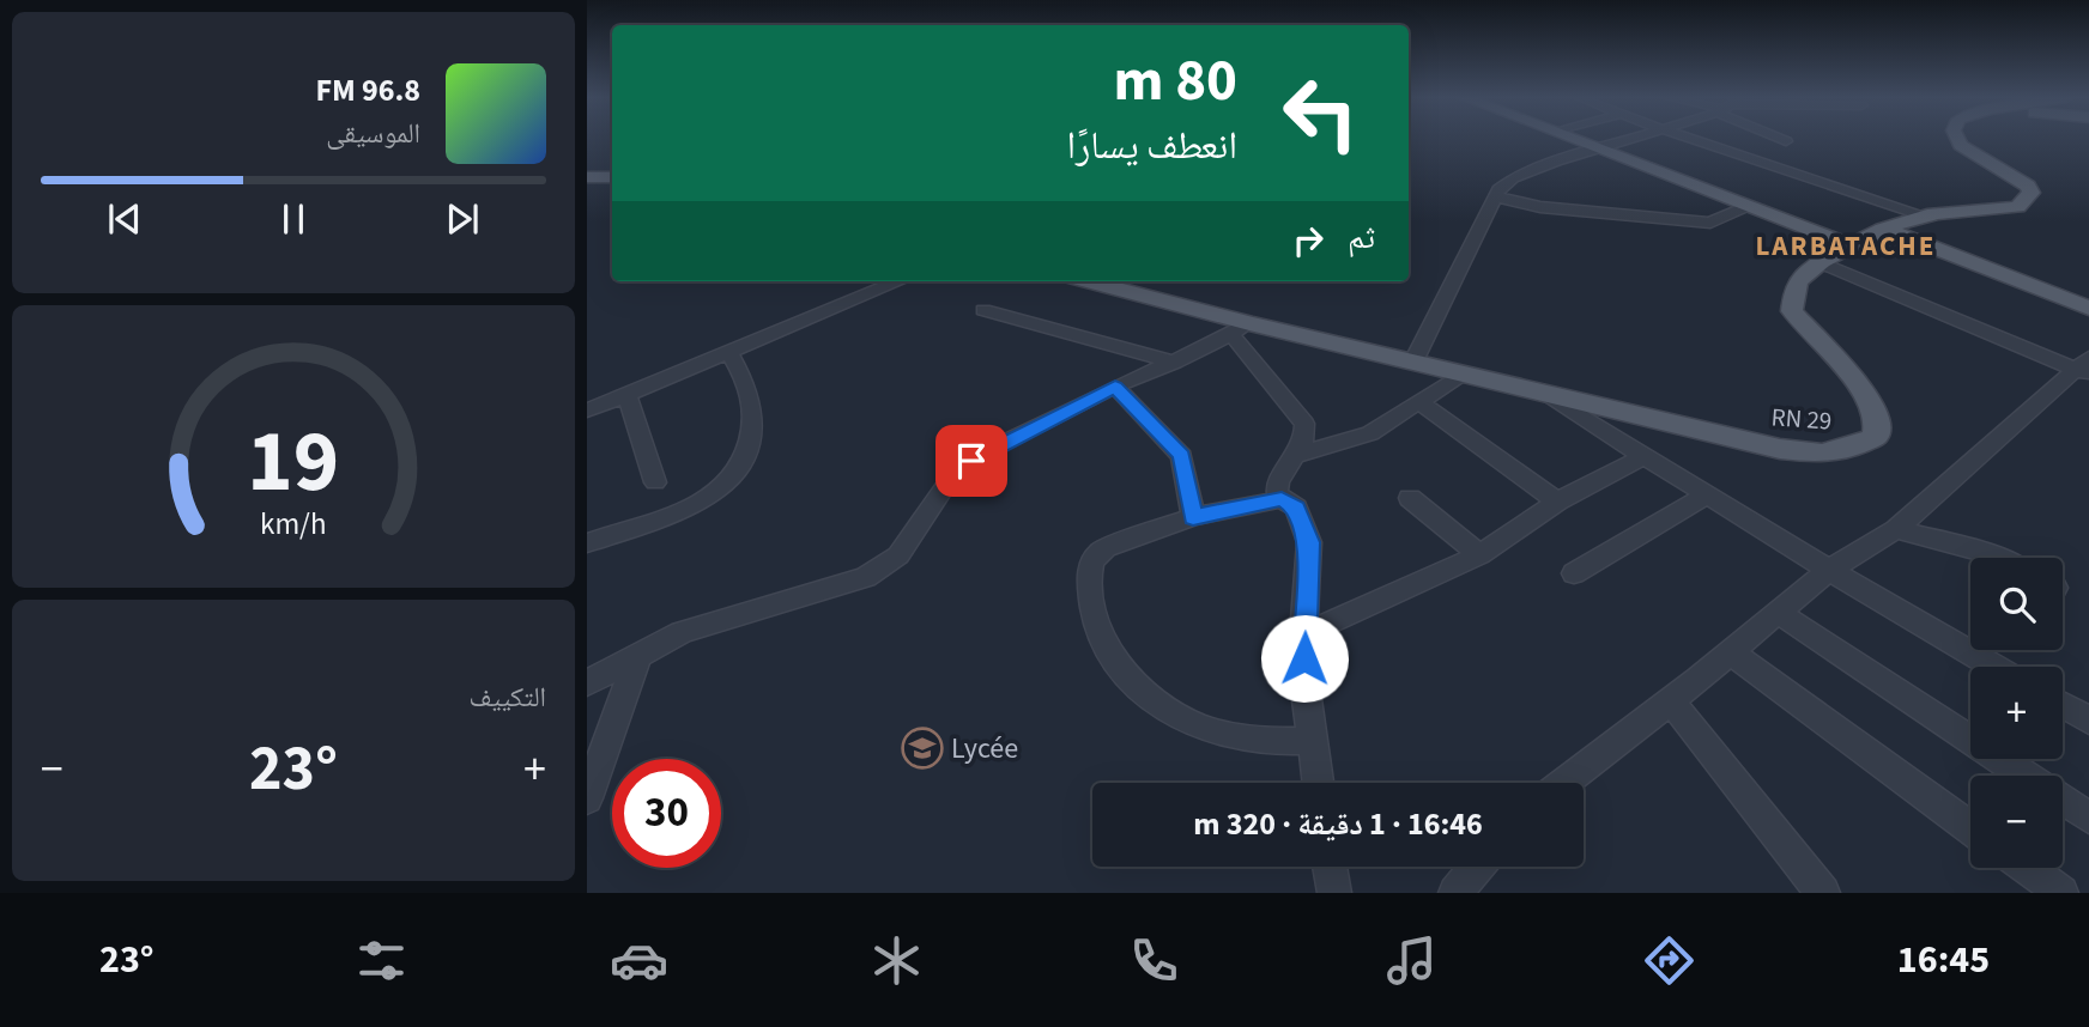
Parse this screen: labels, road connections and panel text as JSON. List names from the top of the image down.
{
  "streets": {
    "main road": ["RN 29"]
  },
  "districts": ["LARBATACHE"],
  "places": {
    "school or university": ["Lycée"]
  },
  "page": {
    "turn": ["80 m", "انعطف يسارًا"],
    "song": ["96.8 FM", "الموسيقى"],
    "then": "ثم",
    "map_buttons": ["+", "−"],
    "tile": "التكييف",
    "heat": ["−", "23°", "+"],
    "limit": "30",
    "trip": "16:46 · 1 دقيقة · 320 m",
    "tabs": ["16:45", "23°"],
    "gauge": ["19", "km/h"]
  }
}
